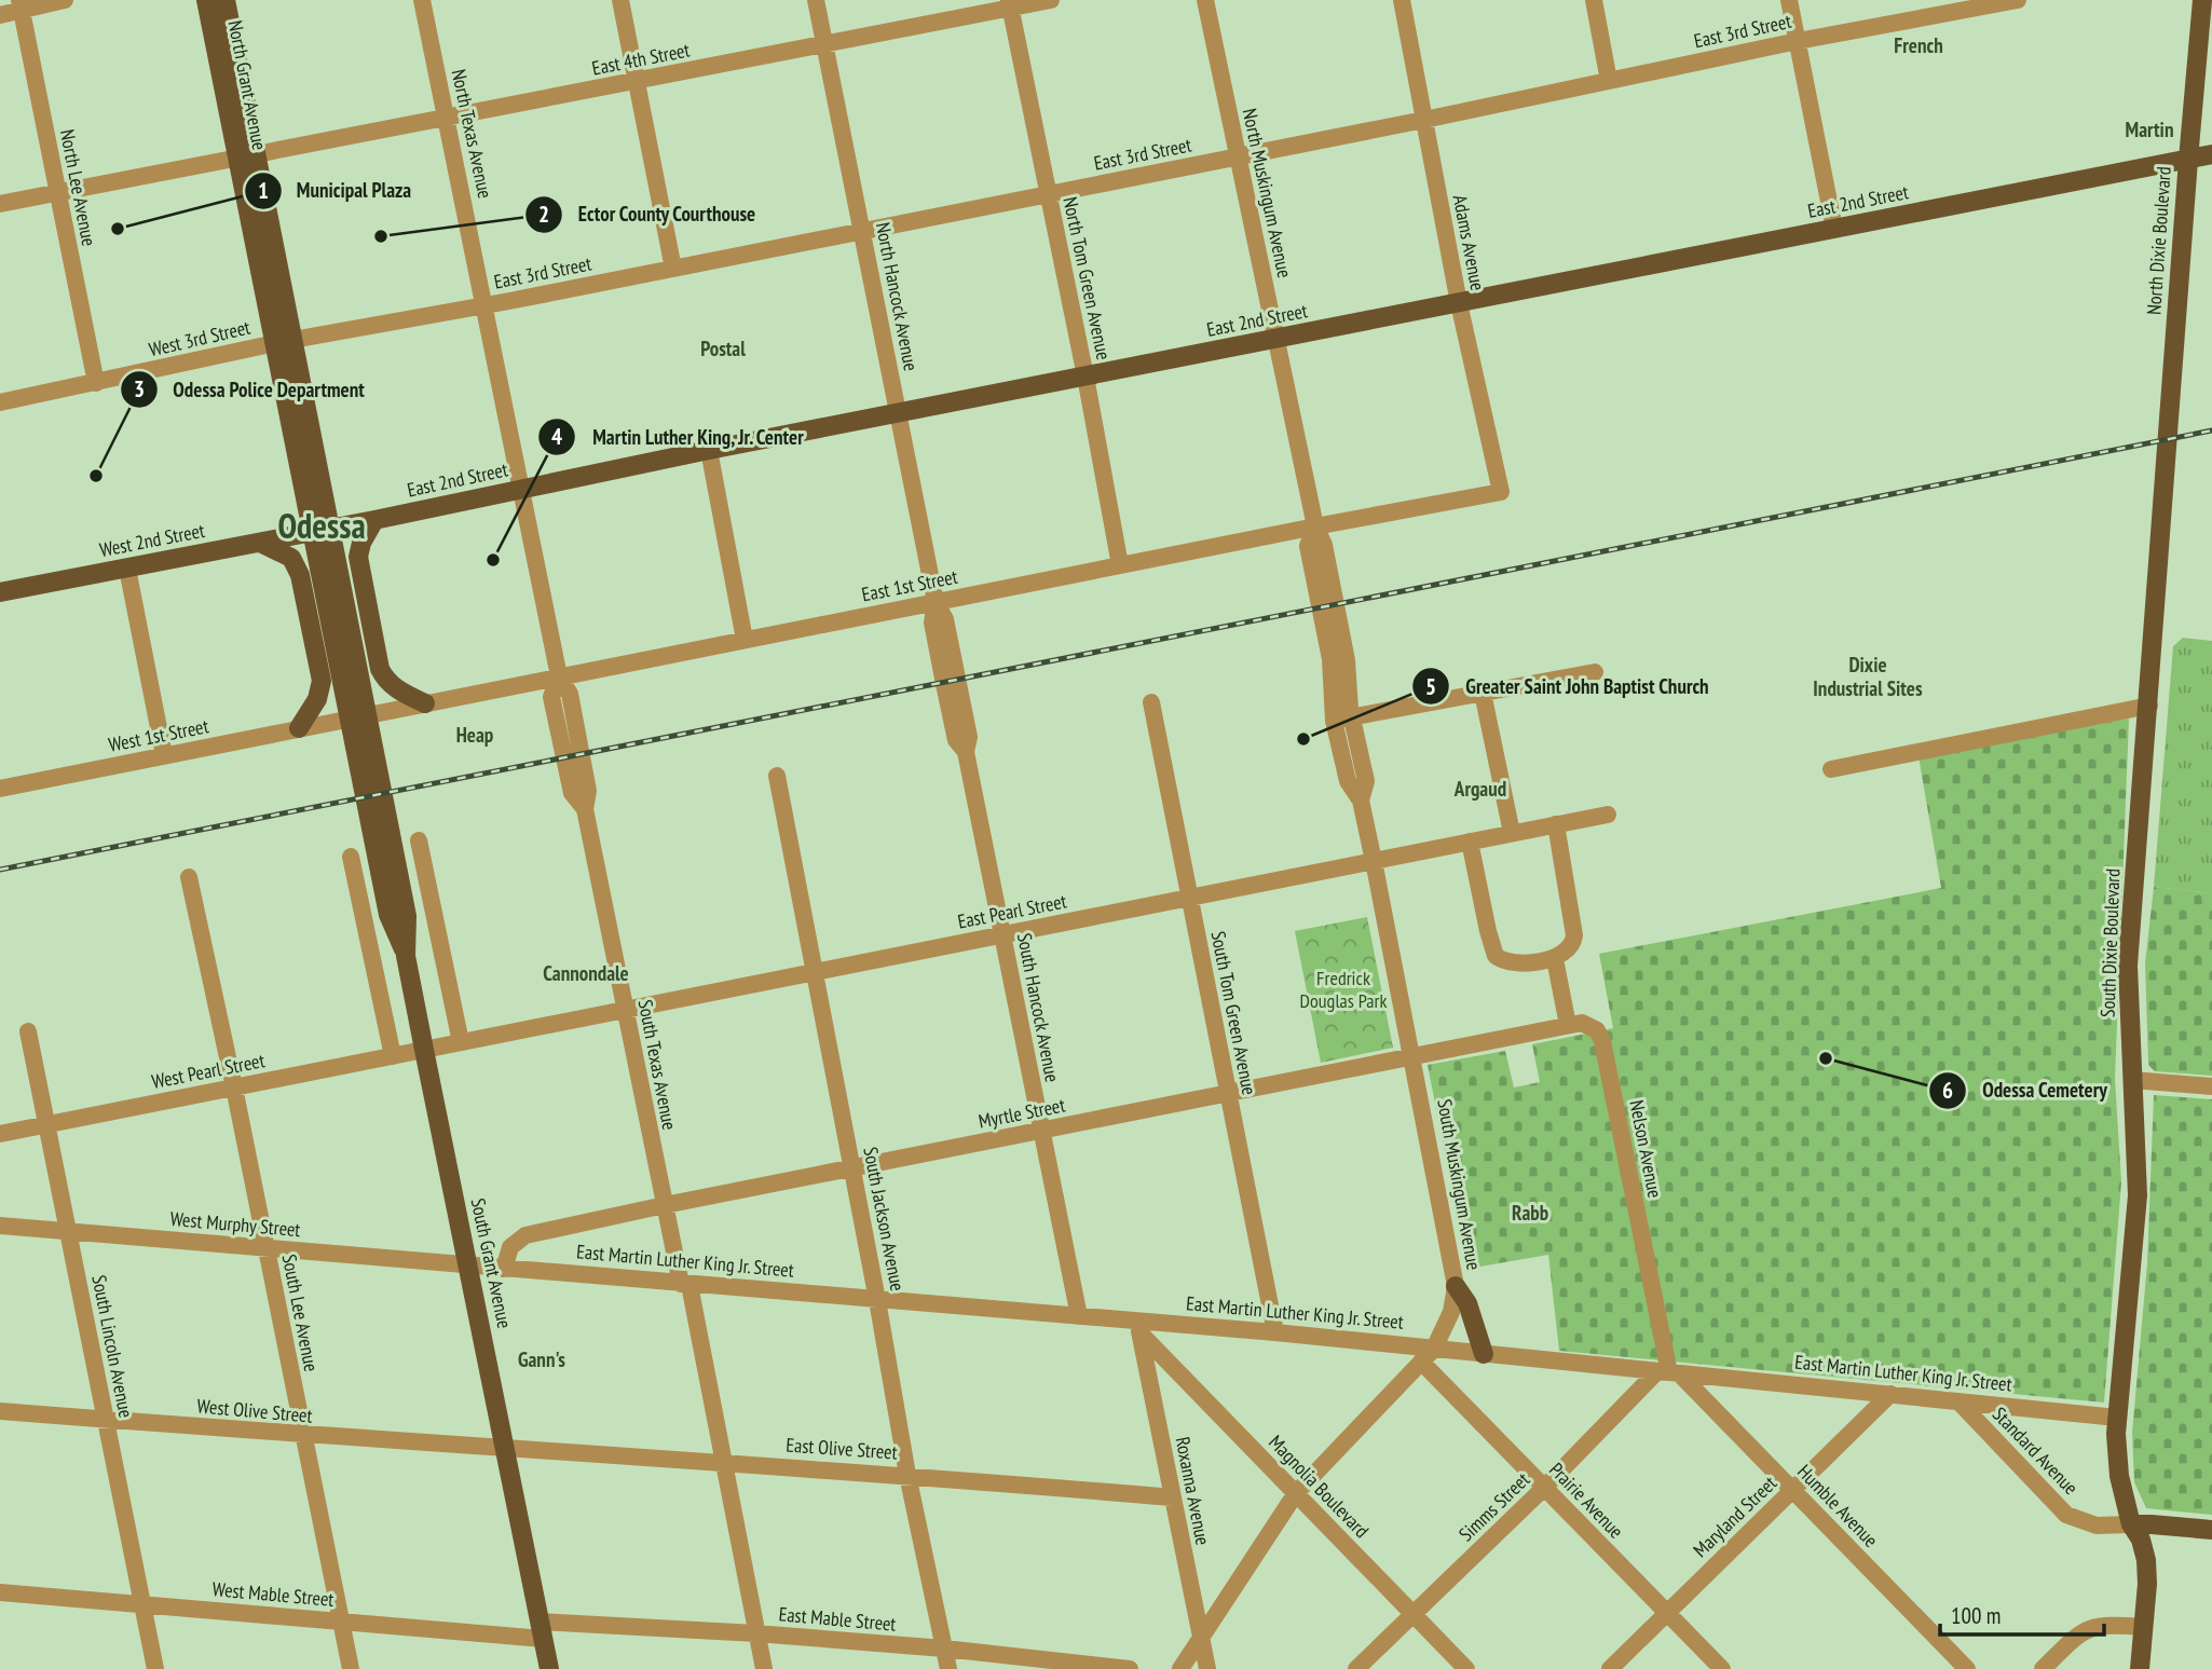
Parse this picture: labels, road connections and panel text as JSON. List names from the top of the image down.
{
  "streets": {
    "main road": [
      "North Grant Avenue",
      "East 2nd Street",
      "North Dixie Boulevard",
      "West 2nd Street",
      "South Dixie Boulevard",
      "South Grant Avenue"
    ],
    "street": [
      "East 3rd Street",
      "East 4th Street",
      "North Texas Avenue",
      "North Lee Avenue",
      "North Muskingum Avenue",
      "Adams Avenue",
      "North Tom Green Avenue",
      "North Hancock Avenue",
      "West 3rd Street",
      "East 1st Street",
      "West 1st Street",
      "East Pearl Street",
      "South Hancock Avenue",
      "South Tom Green Avenue",
      "South Texas Avenue",
      "West Pearl Street",
      "Myrtle Street",
      "Nelson Avenue",
      "South Muskingum Avenue",
      "South Jackson Avenue",
      "West Murphy Street",
      "East Martin Luther King Jr. Street",
      "South Lee Avenue",
      "South Lincoln Avenue",
      "West Olive Street",
      "East Olive Street",
      "Standard Avenue",
      "Magnolia Boulevard",
      "Roxanna Avenue",
      "Prairie Avenue",
      "Humble Avenue",
      "Simms Street",
      "Maryland Street",
      "West Mable Street",
      "East Mable Street"
    ]
  },
  "crossings": [
    ["East 3rd Street", "North Grant Avenue"],
    ["East 3rd Street", "North Texas Avenue"],
    ["East 3rd Street", "North Muskingum Avenue"],
    ["East 3rd Street", "Adams Avenue"],
    ["East 3rd Street", "North Tom Green Avenue"],
    ["East 3rd Street", "North Hancock Avenue"],
    ["East 3rd Street", "West 3rd Street"],
    ["East 4th Street", "North Grant Avenue"],
    ["East 4th Street", "North Texas Avenue"],
    ["East 4th Street", "North Lee Avenue"],
    ["East 4th Street", "North Tom Green Avenue"],
    ["East 4th Street", "North Hancock Avenue"],
    ["North Grant Avenue", "East 2nd Street"],
    ["North Grant Avenue", "West 3rd Street"],
    ["North Grant Avenue", "West 2nd Street"],
    ["North Grant Avenue", "South Grant Avenue"],
    ["North Texas Avenue", "East 2nd Street"],
    ["North Texas Avenue", "East 1st Street"],
    ["North Texas Avenue", "South Texas Avenue"],
    ["North Lee Avenue", "West 3rd Street"],
    ["North Muskingum Avenue", "East 2nd Street"],
    ["North Muskingum Avenue", "East 1st Street"],
    ["North Muskingum Avenue", "South Muskingum Avenue"],
    ["East 2nd Street", "North Dixie Boulevard"],
    ["East 2nd Street", "Adams Avenue"],
    ["East 2nd Street", "North Tom Green Avenue"],
    ["East 2nd Street", "North Hancock Avenue"],
    ["East 2nd Street", "West 2nd Street"],
    ["North Dixie Boulevard", "South Dixie Boulevard"],
    ["Adams Avenue", "East 1st Street"],
    ["North Tom Green Avenue", "East 1st Street"],
    ["North Hancock Avenue", "East 1st Street"],
    ["North Hancock Avenue", "South Hancock Avenue"],
    ["East 1st Street", "West 1st Street"],
    ["East 1st Street", "South Hancock Avenue"],
    ["East 1st Street", "South Texas Avenue"],
    ["East Pearl Street", "South Hancock Avenue"],
    ["East Pearl Street", "South Tom Green Avenue"],
    ["East Pearl Street", "South Texas Avenue"],
    ["East Pearl Street", "West Pearl Street"],
    ["East Pearl Street", "South Muskingum Avenue"],
    ["East Pearl Street", "South Jackson Avenue"],
    ["East Pearl Street", "South Grant Avenue"],
    ["South Dixie Boulevard", "East Martin Luther King Jr. Street"],
    ["South Dixie Boulevard", "Standard Avenue"],
    ["South Hancock Avenue", "Myrtle Street"],
    ["South Hancock Avenue", "East Martin Luther King Jr. Street"],
    ["South Tom Green Avenue", "Myrtle Street"],
    ["South Tom Green Avenue", "East Martin Luther King Jr. Street"],
    ["South Texas Avenue", "Myrtle Street"],
    ["South Texas Avenue", "East Martin Luther King Jr. Street"],
    ["South Texas Avenue", "East Olive Street"],
    ["South Texas Avenue", "East Mable Street"],
    ["West Pearl Street", "South Grant Avenue"],
    ["West Pearl Street", "South Lee Avenue"],
    ["West Pearl Street", "South Lincoln Avenue"],
    ["Myrtle Street", "Nelson Avenue"],
    ["Myrtle Street", "South Muskingum Avenue"],
    ["Myrtle Street", "South Jackson Avenue"],
    ["Myrtle Street", "East Martin Luther King Jr. Street"],
    ["Nelson Avenue", "East Martin Luther King Jr. Street"],
    ["Nelson Avenue", "Humble Avenue"],
    ["Nelson Avenue", "Simms Street"],
    ["South Muskingum Avenue", "East Martin Luther King Jr. Street"],
    ["South Muskingum Avenue", "Magnolia Boulevard"],
    ["South Muskingum Avenue", "Roxanna Avenue"],
    ["South Muskingum Avenue", "Prairie Avenue"],
    ["South Jackson Avenue", "East Martin Luther King Jr. Street"],
    ["South Jackson Avenue", "East Olive Street"],
    ["South Jackson Avenue", "East Mable Street"],
    ["West Murphy Street", "East Martin Luther King Jr. Street"],
    ["West Murphy Street", "South Grant Avenue"],
    ["West Murphy Street", "South Lee Avenue"],
    ["West Murphy Street", "South Lincoln Avenue"],
    ["East Martin Luther King Jr. Street", "South Grant Avenue"],
    ["East Martin Luther King Jr. Street", "Standard Avenue"],
    ["East Martin Luther King Jr. Street", "Magnolia Boulevard"],
    ["East Martin Luther King Jr. Street", "Roxanna Avenue"],
    ["East Martin Luther King Jr. Street", "Humble Avenue"],
    ["East Martin Luther King Jr. Street", "Simms Street"],
    ["East Martin Luther King Jr. Street", "Maryland Street"],
    ["South Grant Avenue", "West Olive Street"],
    ["South Grant Avenue", "East Olive Street"],
    ["South Grant Avenue", "West Mable Street"],
    ["South Grant Avenue", "East Mable Street"],
    ["South Lee Avenue", "West Olive Street"],
    ["South Lee Avenue", "West Mable Street"],
    ["South Lincoln Avenue", "West Olive Street"],
    ["South Lincoln Avenue", "West Mable Street"],
    ["West Olive Street", "East Olive Street"],
    ["East Olive Street", "Roxanna Avenue"],
    ["Magnolia Boulevard", "Roxanna Avenue"],
    ["Magnolia Boulevard", "Simms Street"],
    ["Prairie Avenue", "Simms Street"],
    ["Prairie Avenue", "Maryland Street"],
    ["Humble Avenue", "Simms Street"],
    ["Humble Avenue", "Maryland Street"],
    ["West Mable Street", "East Mable Street"]
  ],
  "districts": [
    "French",
    "Martin",
    "Postal",
    "Odessa",
    "Dixie Industrial Sites",
    "Heap",
    "Argaud",
    "Cannondale",
    "Rabb",
    "Gann's"
  ],
  "parks": ["Fredrick Douglas Park"],
  "places": [
    "Municipal Plaza",
    "Ector County Courthouse",
    "Odessa Police Department",
    "Martin Luther King, Jr. Center",
    "Greater Saint John Baptist Church",
    "Odessa Cemetery"
  ],
  "scale_bar": "100 m"
}
